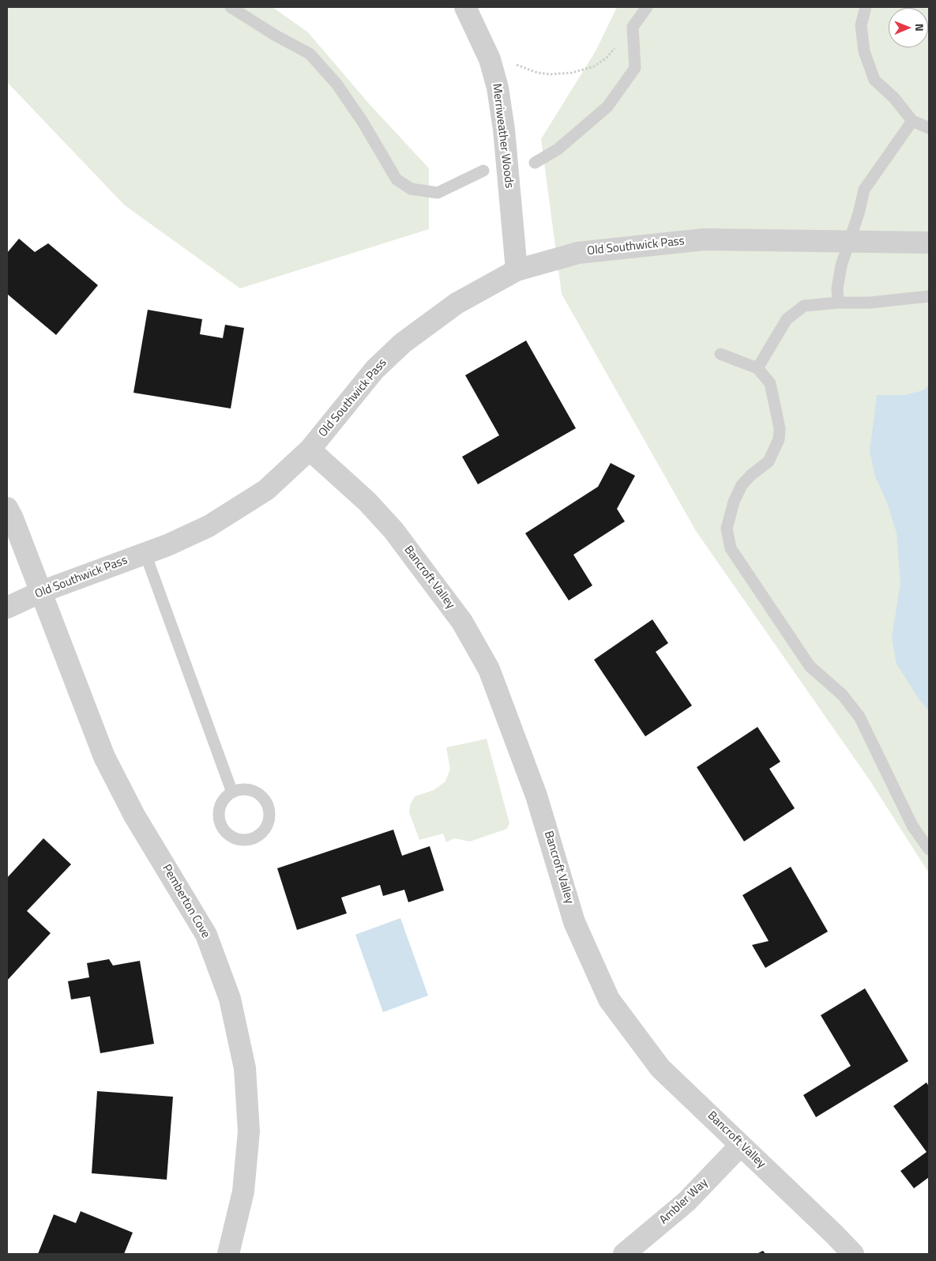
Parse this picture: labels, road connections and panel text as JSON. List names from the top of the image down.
{
  "streets": {
    "street": [
      "Merriweather Woods",
      "Old Southwick Pass",
      "Bancroft Valley",
      "Pemberton Cove",
      "Ambler Way"
    ]
  },
  "crossings": [
    ["Merriweather Woods", "Old Southwick Pass"],
    ["Old Southwick Pass", "Bancroft Valley"],
    ["Old Southwick Pass", "Pemberton Cove"],
    ["Bancroft Valley", "Ambler Way"]
  ],
  "north": "right"
}
